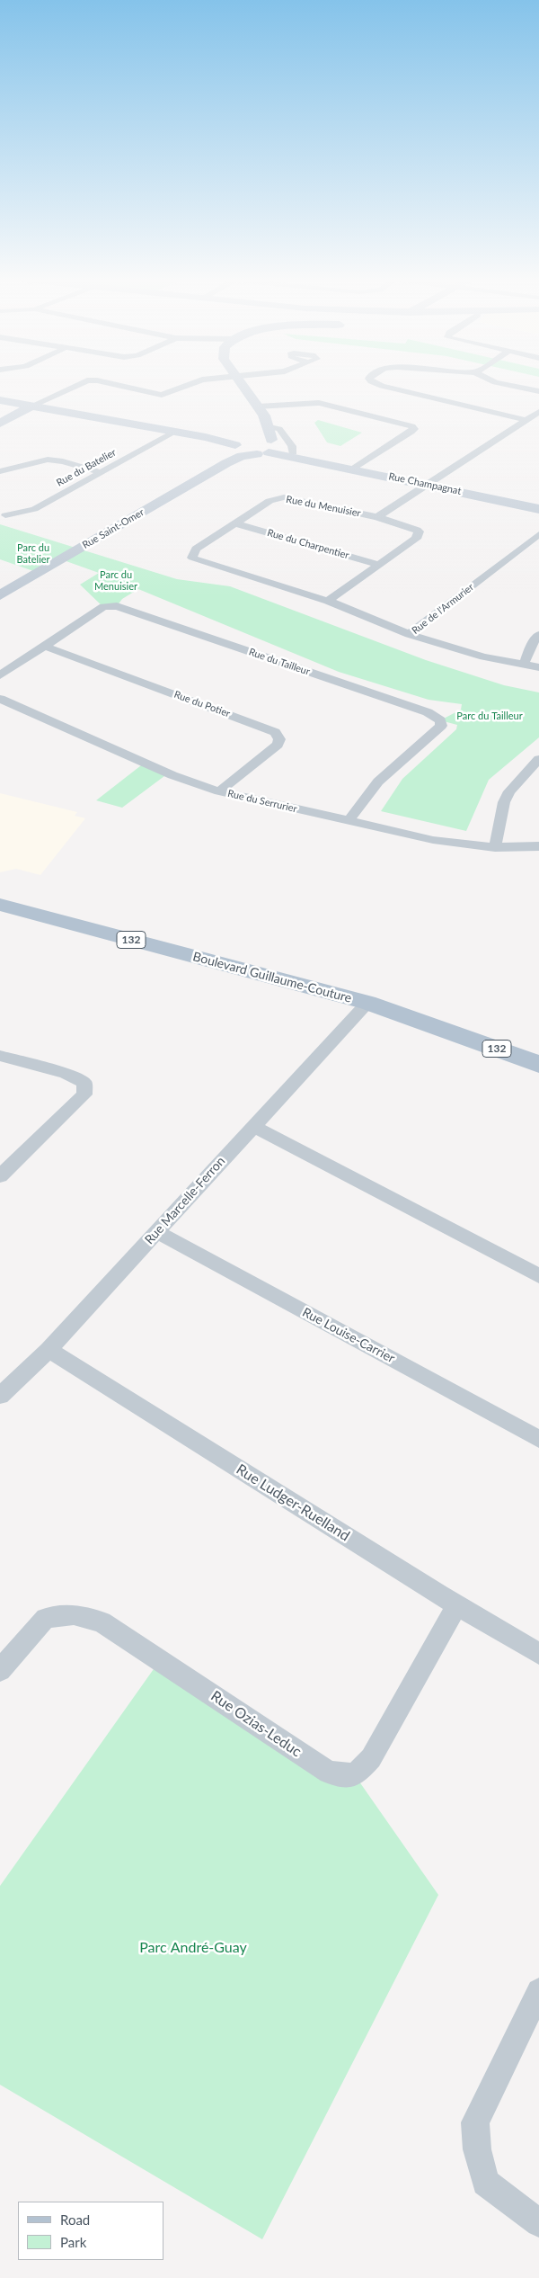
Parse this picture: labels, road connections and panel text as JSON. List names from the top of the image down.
{
  "streets": {
    "main road": ["132", "Boulevard Guillaume-Couture"],
    "street": [
      "Rue du Batelier",
      "Rue Champagnat",
      "Rue du Menuisier",
      "Rue Saint-Omer",
      "Rue du Charpentier",
      "Rue de l'Armurier",
      "Rue du Tailleur",
      "Rue du Potier",
      "Rue du Serrurier",
      "Rue Marcelle-Ferron",
      "Rue Louise-Carrier",
      "Rue Ludger-Ruelland",
      "Rue Ozias-Leduc"
    ]
  },
  "crossings": [
    ["Rue du Batelier", "Rue Champagnat"],
    ["Rue Champagnat", "Rue Saint-Omer"],
    ["Rue du Menuisier", "Rue du Charpentier"],
    ["Rue du Menuisier", "Rue de l'Armurier"],
    ["Rue du Tailleur", "Rue du Potier"],
    ["Rue du Tailleur", "Rue du Serrurier"],
    ["Rue du Potier", "Rue du Serrurier"],
    ["Boulevard Guillaume-Couture", "Rue Marcelle-Ferron"],
    ["Rue Marcelle-Ferron", "Rue Louise-Carrier"],
    ["Rue Marcelle-Ferron", "Rue Ludger-Ruelland"],
    ["Rue Ludger-Ruelland", "Rue Ozias-Leduc"]
  ],
  "parks": [
    "Parc du Batelier",
    "Parc du Menuisier",
    "Parc du Tailleur",
    "Parc André-Guay"
  ],
  "legend": ["Road", "Park"]
}
